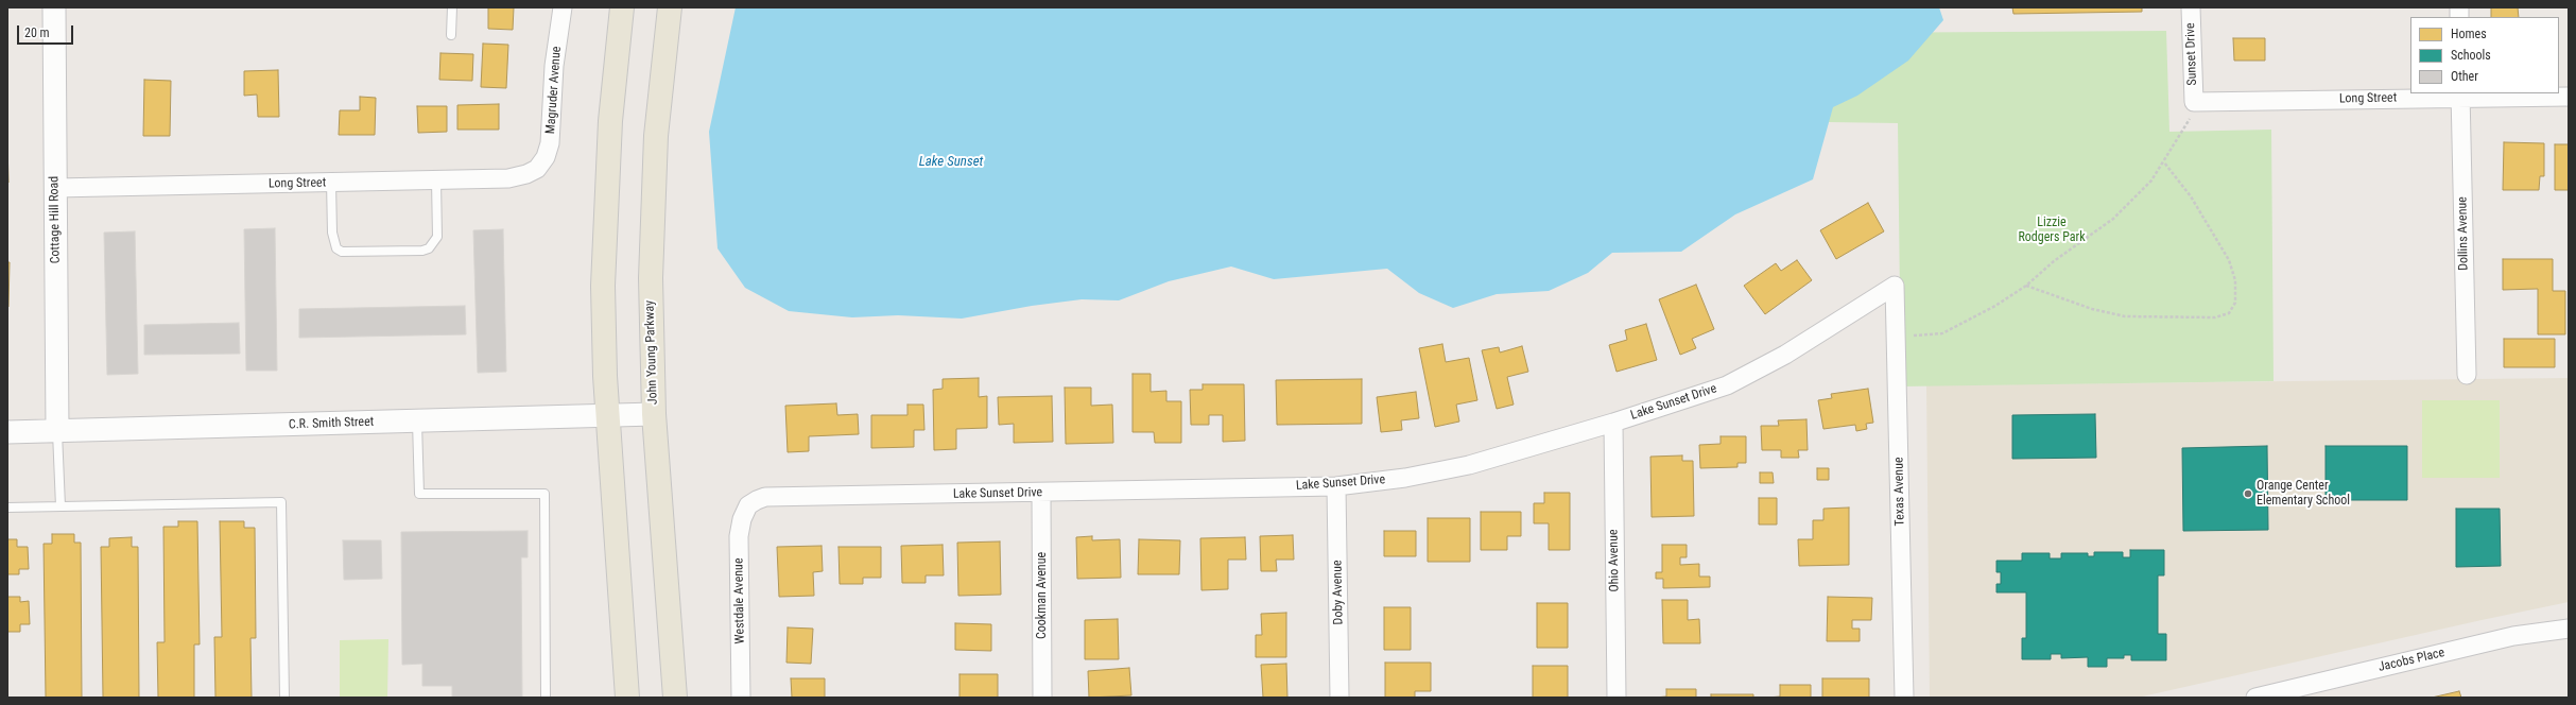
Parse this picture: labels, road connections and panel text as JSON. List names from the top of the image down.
{
  "streets": {
    "main road": ["John Young Parkway"],
    "street": [
      "Sunset Drive",
      "Magruder Avenue",
      "Long Street",
      "Cottage Hill Road",
      "Dollins Avenue",
      "Lake Sunset Drive",
      "C.R. Smith Street",
      "Texas Avenue",
      "Ohio Avenue",
      "Doby Avenue",
      "Cookman Avenue",
      "Westdale Avenue",
      "Jacobs Place"
    ]
  },
  "crossings": [
    ["Sunset Drive", "Long Street"],
    ["Magruder Avenue", "Long Street"],
    ["Long Street", "Cottage Hill Road"],
    ["Long Street", "Dollins Avenue"],
    ["Cottage Hill Road", "C.R. Smith Street"],
    ["John Young Parkway", "C.R. Smith Street"],
    ["Lake Sunset Drive", "Texas Avenue"],
    ["Lake Sunset Drive", "Ohio Avenue"],
    ["Lake Sunset Drive", "Doby Avenue"],
    ["Lake Sunset Drive", "Cookman Avenue"],
    ["Lake Sunset Drive", "Westdale Avenue"]
  ],
  "water": ["Lake Sunset"],
  "parks": ["Lizzie Rodgers Park"],
  "places": ["Orange Center Elementary School"],
  "legend": ["Homes", "Schools", "Other"],
  "scale_bar": "20 m"
}
